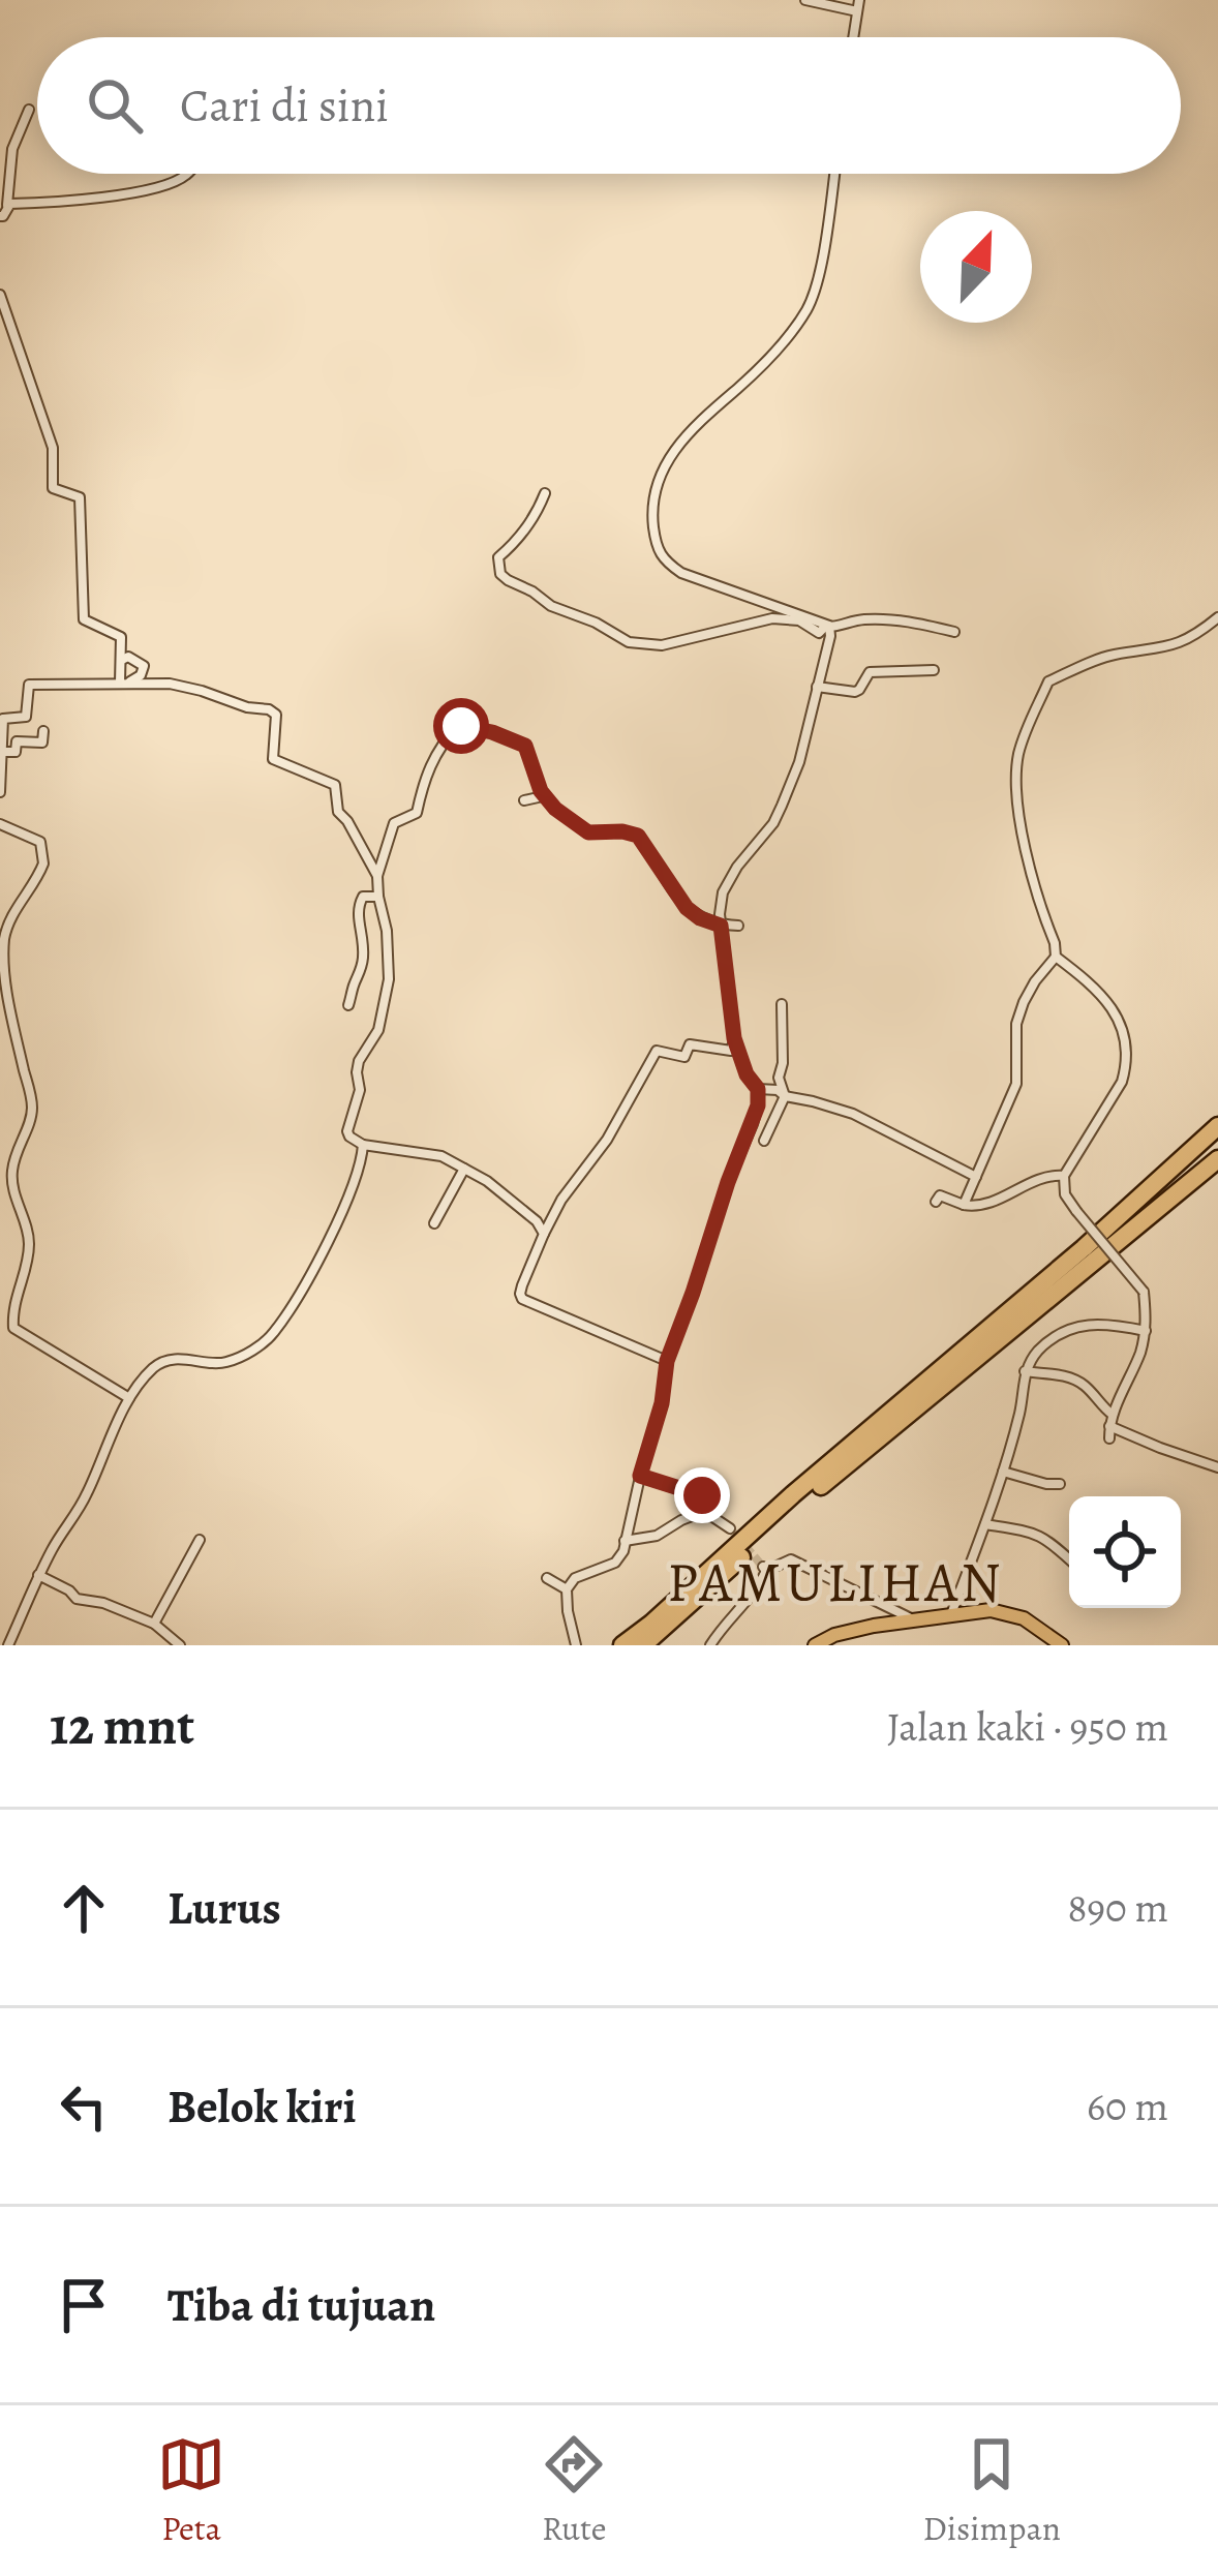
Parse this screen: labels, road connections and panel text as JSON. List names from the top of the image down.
{
  "districts": ["PAMULIHAN"],
  "north": "top right",
  "page": {
    "search": "Cari di sini",
    "heading": ["12 mnt", "Jalan kaki · 950 m"],
    "list": [
      ["Lurus", "890 m"],
      ["Belok kiri", "60 m"],
      "Tiba di tujuan"
    ],
    "nav": ["Peta", "Rute", "Disimpan"]
  }
}
